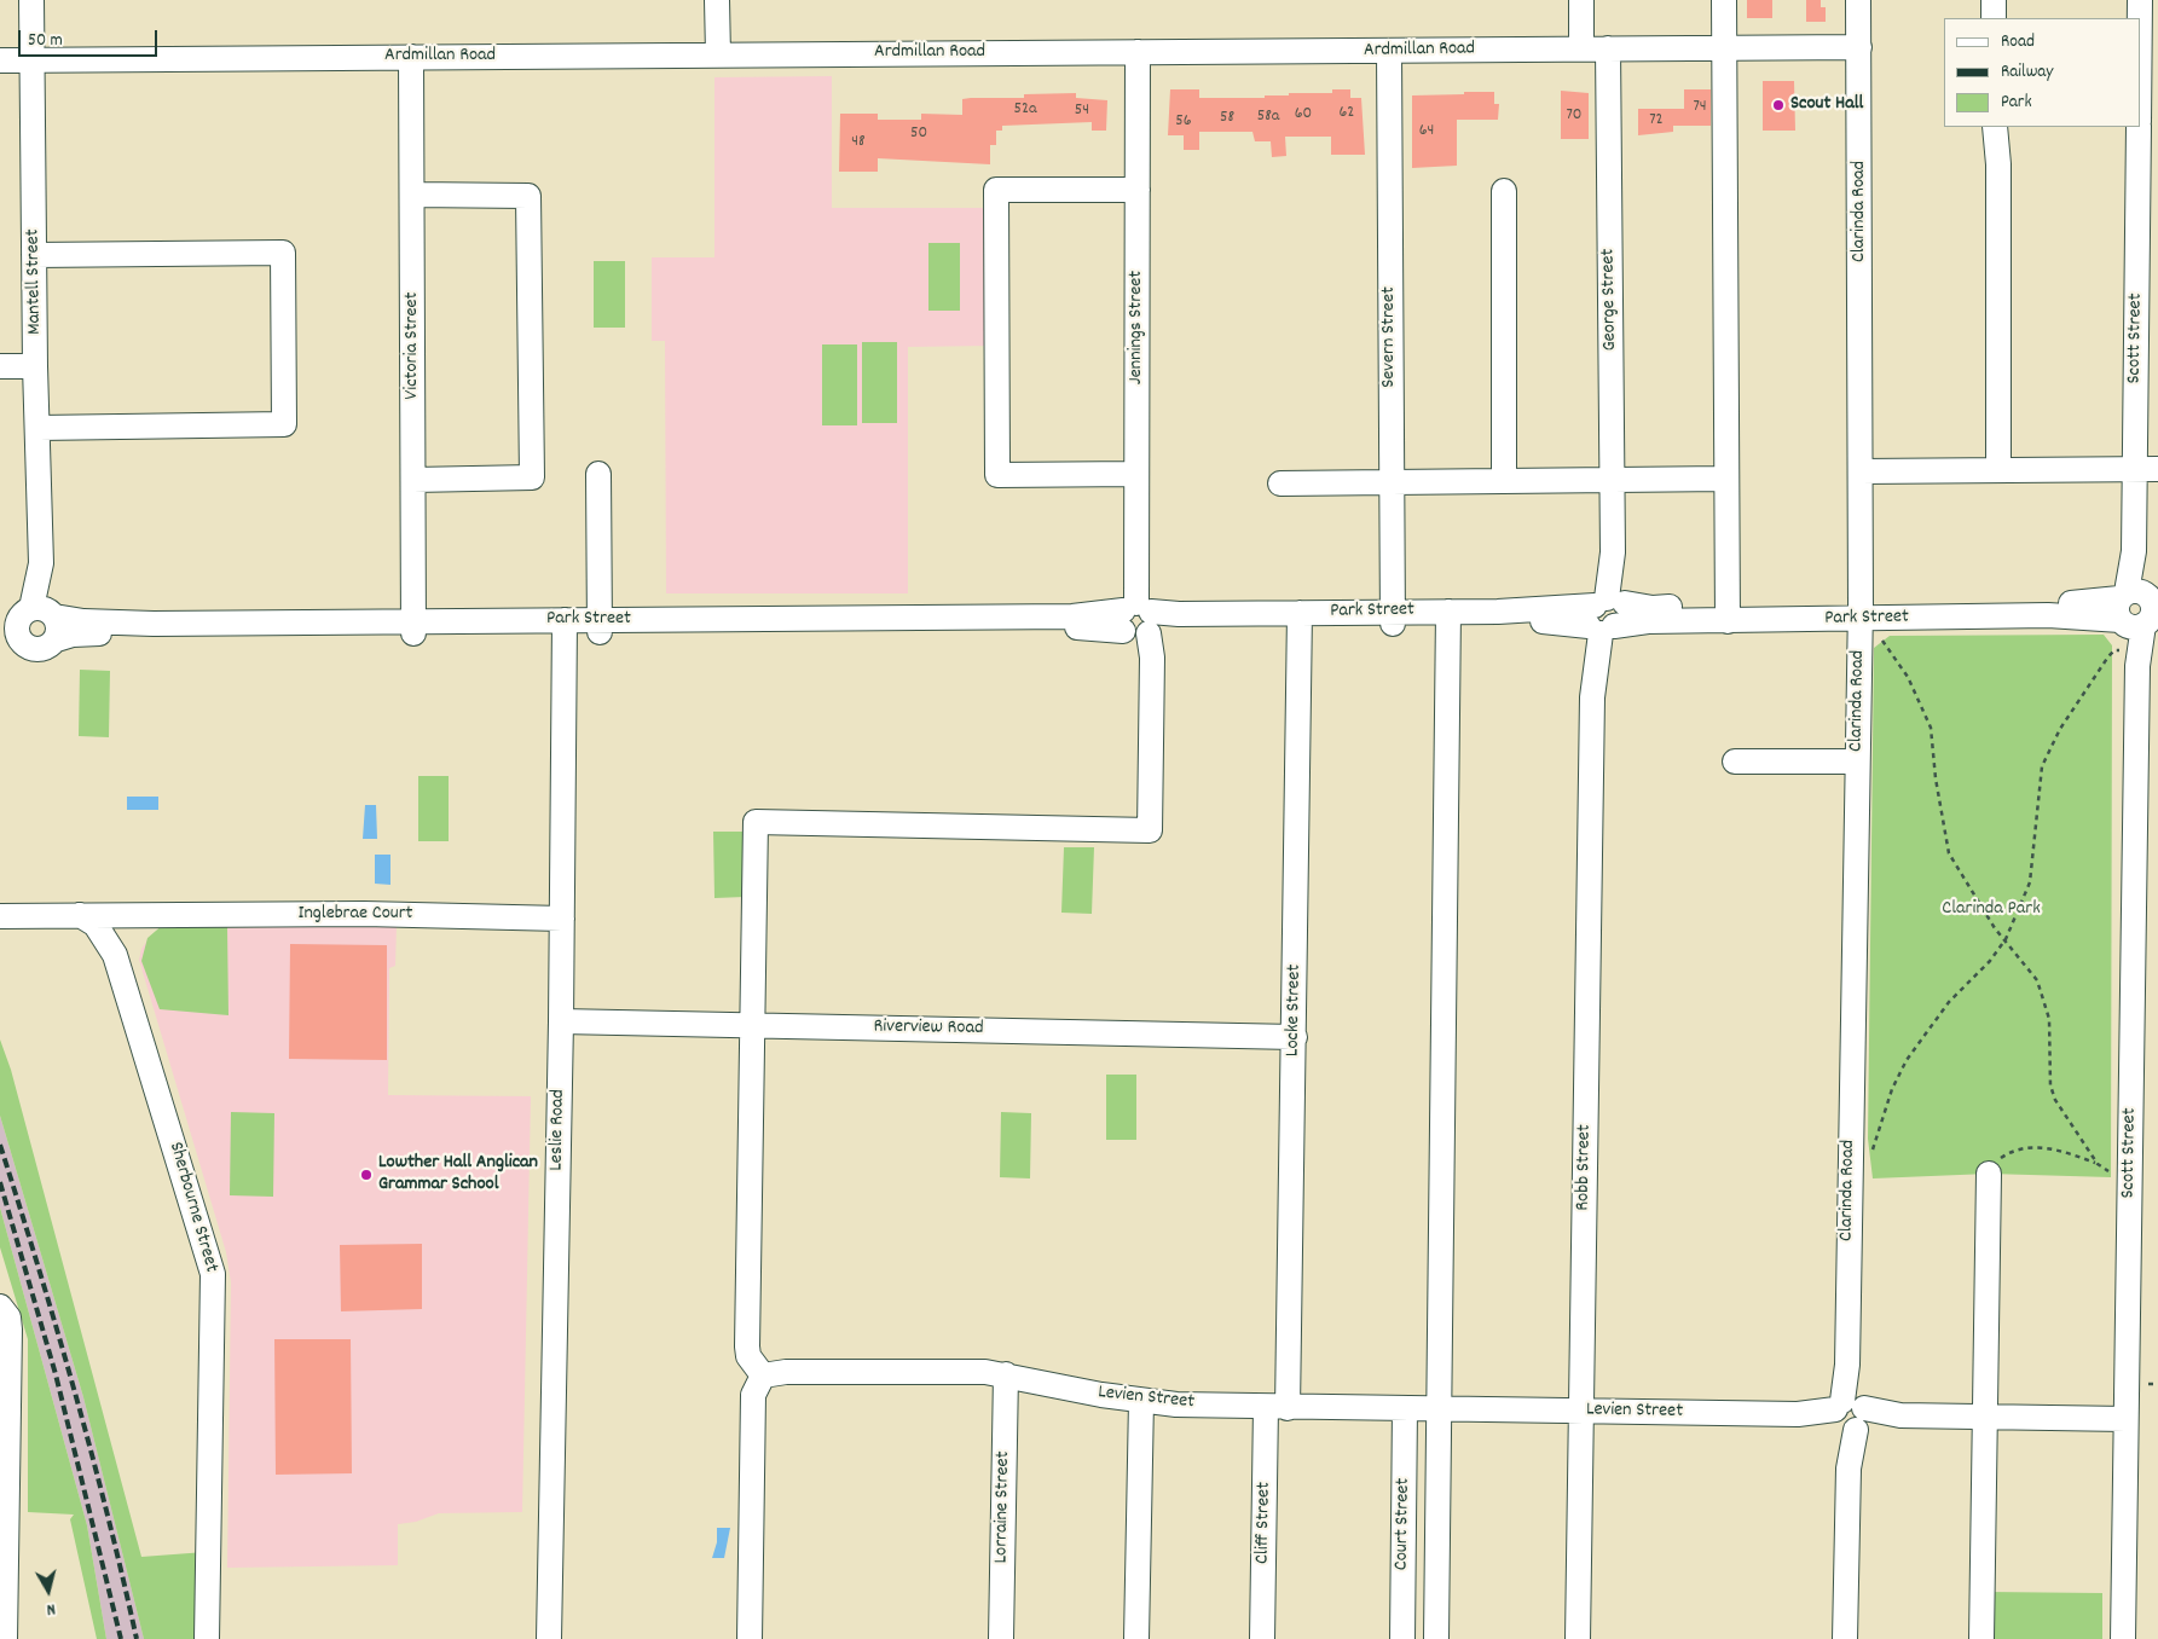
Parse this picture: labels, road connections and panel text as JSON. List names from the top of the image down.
{
  "streets": {
    "street": [
      "Ardmillan Road",
      "Clarinda Road",
      "Mantell Street",
      "George Street",
      "Jennings Street",
      "Severn Street",
      "Scott Street",
      "Victoria Street",
      "Park Street",
      "Inglebrae Court",
      "Locke Street",
      "Riverview Road",
      "Leslie Road",
      "Robb Street",
      "Sherbourne Street",
      "Levien Street",
      "Lorraine Street",
      "Cliff Street",
      "Court Street"
    ]
  },
  "crossings": [
    ["Ardmillan Road", "Clarinda Road"],
    ["Ardmillan Road", "Mantell Street"],
    ["Ardmillan Road", "George Street"],
    ["Ardmillan Road", "Jennings Street"],
    ["Ardmillan Road", "Severn Street"],
    ["Ardmillan Road", "Victoria Street"],
    ["Clarinda Road", "Park Street"],
    ["Clarinda Road", "Levien Street"],
    ["Mantell Street", "Park Street"],
    ["George Street", "Park Street"],
    ["George Street", "Robb Street"],
    ["Jennings Street", "Park Street"],
    ["Jennings Street", "Riverview Road"],
    ["Severn Street", "Park Street"],
    ["Scott Street", "Park Street"],
    ["Scott Street", "Levien Street"],
    ["Victoria Street", "Park Street"],
    ["Park Street", "Locke Street"],
    ["Park Street", "Leslie Road"],
    ["Park Street", "Robb Street"],
    ["Park Street", "Court Street"],
    ["Inglebrae Court", "Leslie Road"],
    ["Inglebrae Court", "Sherbourne Street"],
    ["Locke Street", "Riverview Road"],
    ["Locke Street", "Levien Street"],
    ["Locke Street", "Cliff Street"],
    ["Riverview Road", "Leslie Road"],
    ["Robb Street", "Levien Street"],
    ["Levien Street", "Lorraine Street"],
    ["Levien Street", "Cliff Street"],
    ["Levien Street", "Court Street"]
  ],
  "parks": ["Clarinda Park"],
  "places": ["Scout Hall", "Lowther Hall Anglican Grammar School"],
  "house_numbers": [
    "74",
    "52a",
    "54",
    "62",
    "60",
    "70",
    "58a",
    "58",
    "72",
    "56",
    "64",
    "50",
    "48"
  ],
  "legend": ["Road", "Railway", "Park"],
  "scale_bar": "50 m",
  "north": "bottom"
}
